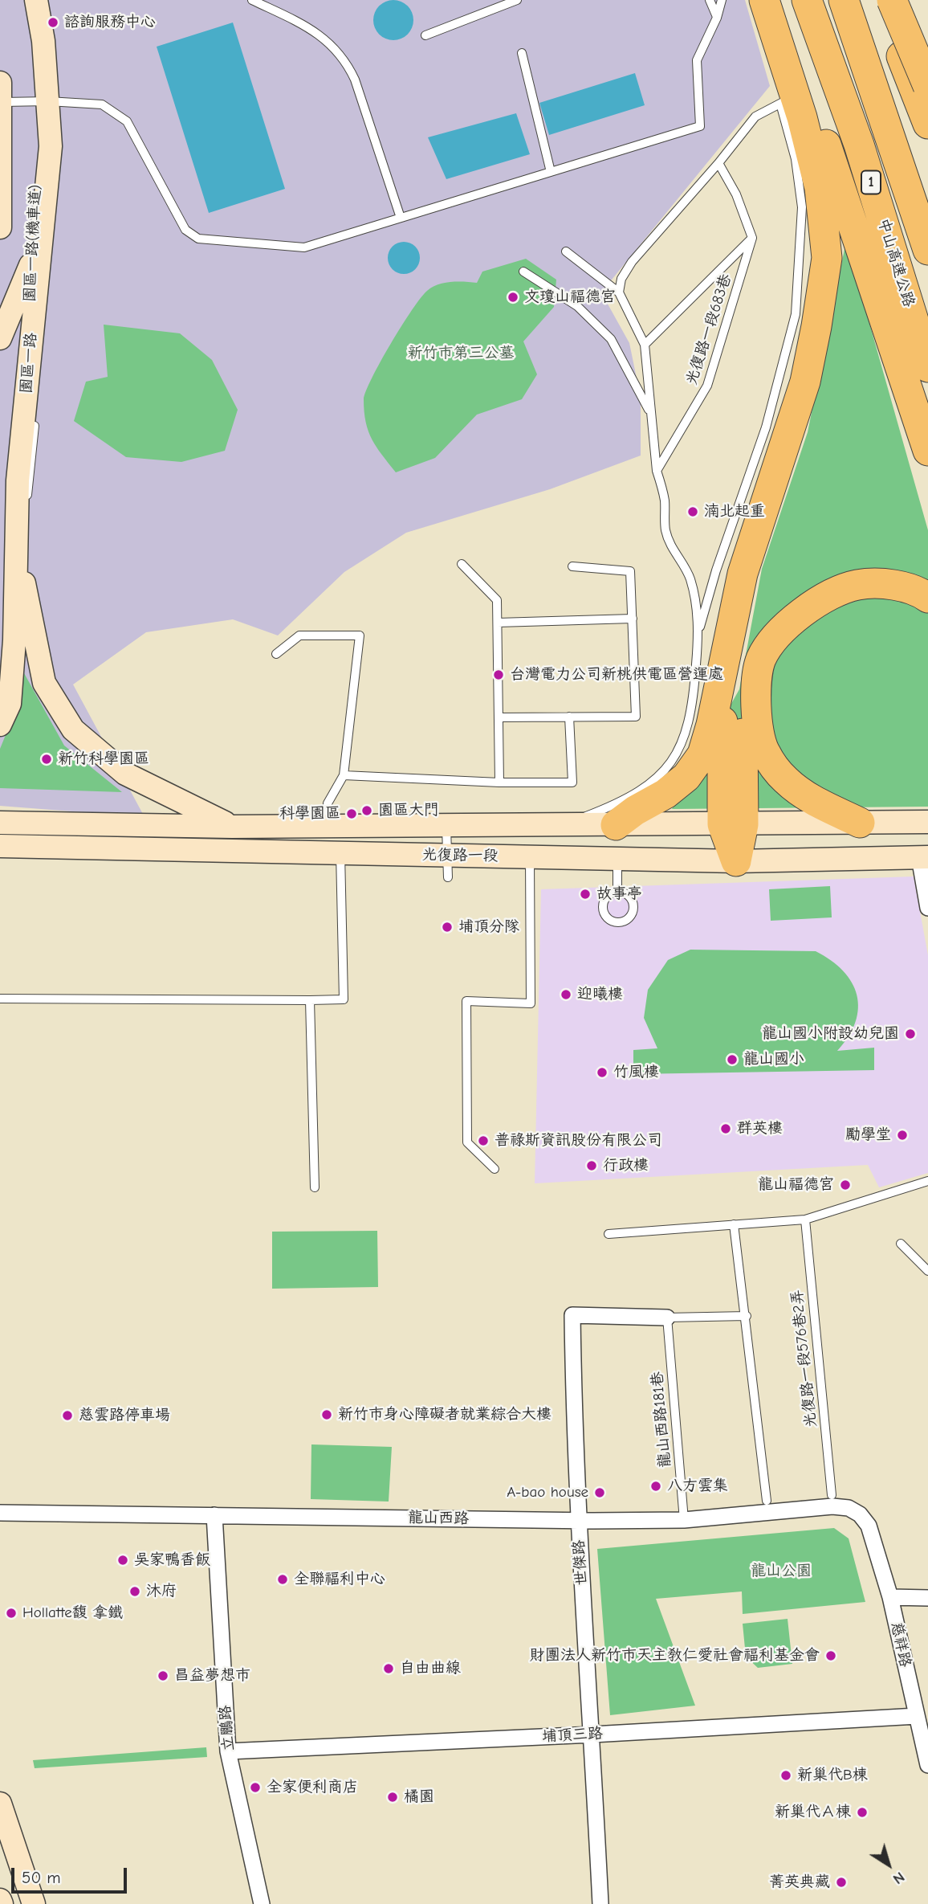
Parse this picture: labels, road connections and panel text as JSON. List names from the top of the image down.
{
  "streets": {
    "highway": ["1", "中山高速公路"],
    "main road": ["園區一路", "光復路一段"],
    "street": [
      "龍山西路",
      "世傑路",
      "慈祥路",
      "立鵬路",
      "埔頂三路"
    ],
    "lane": [
      "園區一路(機車道)",
      "光復路一段683巷",
      "光復路一段576巷2弄",
      "龍山西路181巷"
    ]
  },
  "crossings": [
    ["園區一路(機車道)", "園區一路"],
    ["龍山西路181巷", "龍山西路"],
    ["龍山西路181巷", "世傑路"],
    ["龍山西路", "世傑路"],
    ["龍山西路", "慈祥路"],
    ["龍山西路", "立鵬路"],
    ["世傑路", "埔頂三路"],
    ["慈祥路", "埔頂三路"],
    ["立鵬路", "埔頂三路"]
  ],
  "parks": ["新竹市第三公墓", "龍山公園"],
  "places": [
    "諮詢服務中心",
    "文瓊山福德宫",
    "湳北起重",
    "台灣電力公司新桃供電區營運處",
    "新竹科學園區",
    "園區大門",
    "科學園區",
    "故事亭",
    "埔頂分隊",
    "迎曦樓",
    "龍山國小附設幼兒園",
    "龍山國小",
    "竹風樓",
    "群英樓",
    "勵學堂",
    "普祿斯資訊股份有限公司",
    "行政樓",
    "龍山福德宮",
    "新竹市身心障礙者就業綜合大樓",
    "慈雲路停車場",
    "八方雲集",
    "A-bao house",
    "吳家鴨香飯",
    "全聯福利中心",
    "沐府",
    "Hollatte馥 拿鐵",
    "財團法人新竹市天主教仁愛社會福利基金會",
    "自由曲線",
    "昌益夢想市",
    "新巢代B棟",
    "全家便利商店",
    "橘園",
    "新巢代Ａ棟",
    "菁英典藏"
  ],
  "scale_bar": "50 m",
  "north": "bottom right"
}
